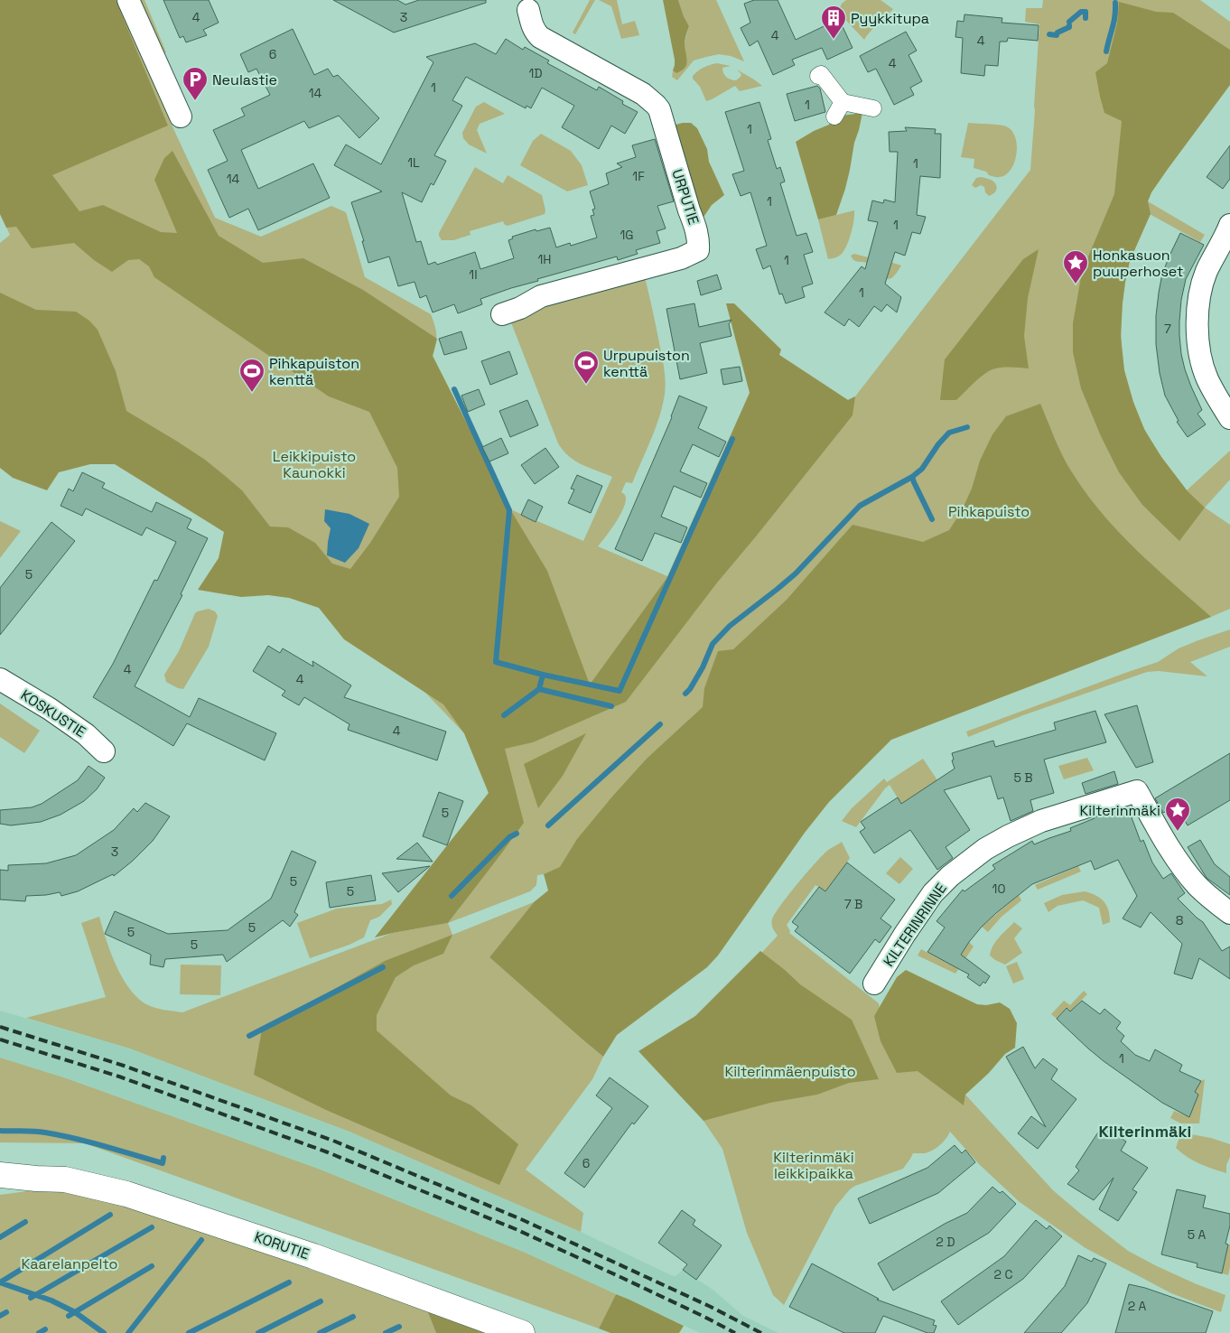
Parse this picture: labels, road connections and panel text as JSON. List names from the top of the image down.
{
  "streets": {
    "street": [
      "URPUTIE",
      "KOSKUSTIE",
      "KILTERINRINNE",
      "KORUTIE"
    ]
  },
  "districts": ["Kilterinmäki"],
  "parks": [
    "Leikkipuisto Kaunokki",
    "Pihkapuisto",
    "Kilterinmäenpuisto",
    "Kilterinmäki leikkipaikka",
    "Kaarelanpelto"
  ],
  "places": {
    "building": ["Pyykkitupa"],
    "parking": ["Neulastie"],
    "place": ["Honkasuon puuperhoset", "Kilterinmäki"],
    "sports": ["Urpupuiston kenttä", "Pihkapuiston kenttä"]
  },
  "house_numbers": [
    "4",
    "3",
    "4",
    "4",
    "6",
    "4",
    "1D",
    "1",
    "14",
    "1",
    "1",
    "1L",
    "1",
    "1F",
    "14",
    "1",
    "1",
    "1G",
    "1H",
    "1",
    "1I",
    "1",
    "7",
    "5",
    "4",
    "4",
    "4",
    "5 B",
    "5",
    "3",
    "5",
    "10",
    "5",
    "7 B",
    "8",
    "5",
    "5",
    "5",
    "1",
    "6",
    "5 A",
    "2 D",
    "2 C",
    "2 A"
  ]
}
